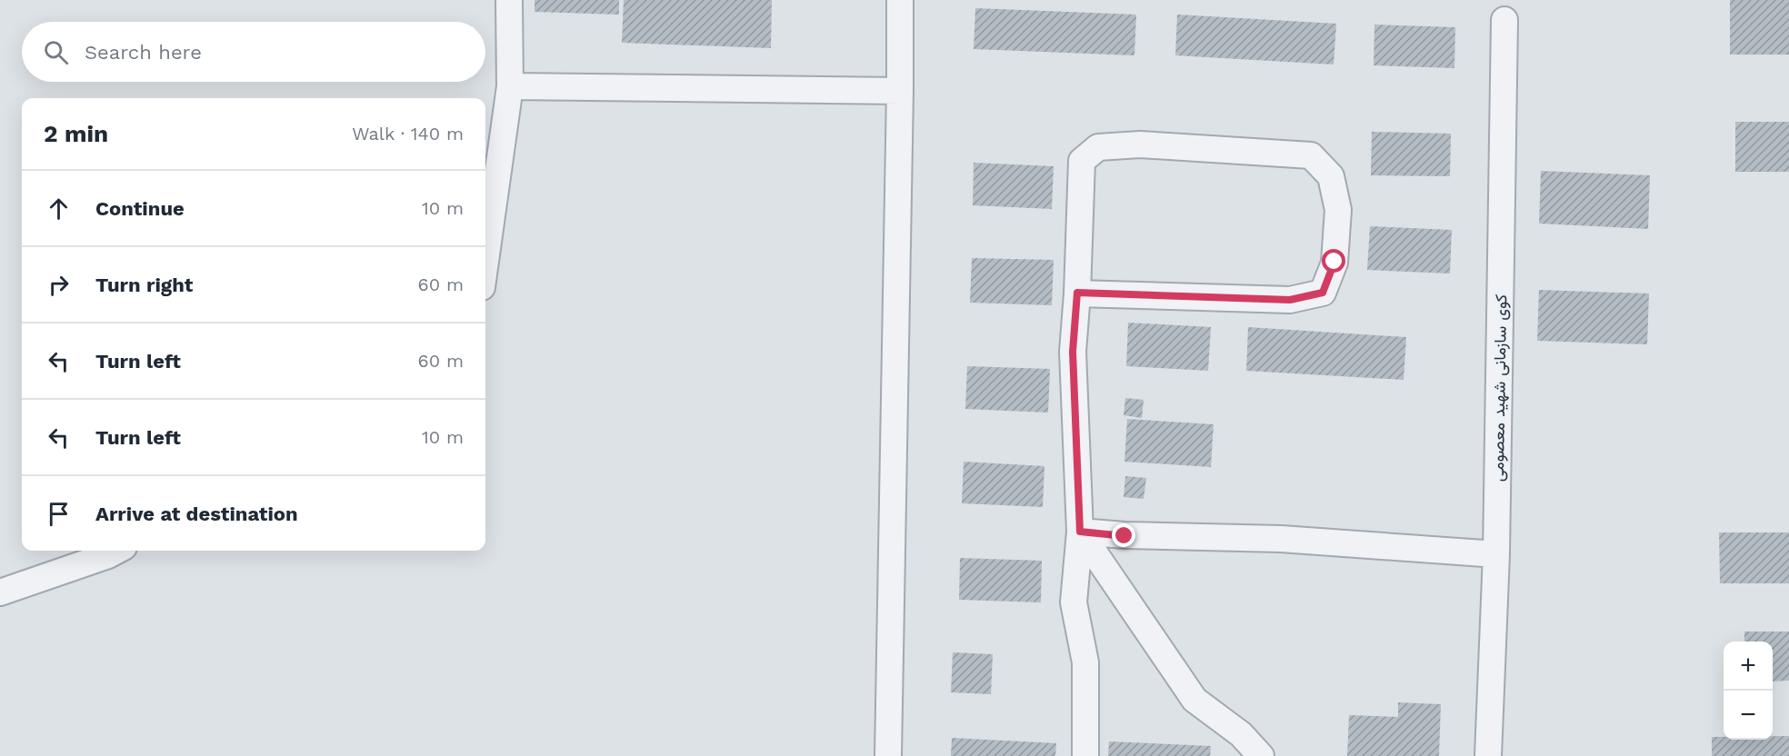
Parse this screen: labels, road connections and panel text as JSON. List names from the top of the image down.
{
  "streets": {
    "lane": ["کوی سازمانی شهید معصومی"]
  },
  "page": {
    "search": "Search here",
    "heading": ["2 min", "Walk · 140 m"],
    "list": [
      ["Continue", "10 m"],
      ["Turn right", "60 m"],
      ["Turn left", "60 m"],
      ["Turn left", "10 m"],
      "Arrive at destination"
    ],
    "map_buttons": ["+", "−"]
  }
}
